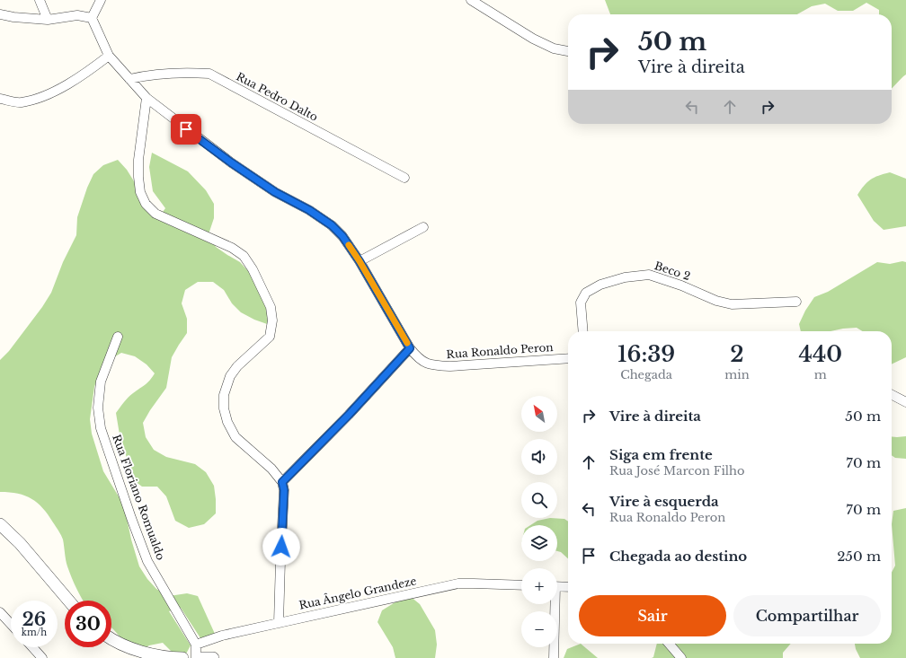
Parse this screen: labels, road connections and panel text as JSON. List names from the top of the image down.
{
  "streets": {
    "street": [
      "Rua Pedro Dalto",
      "Beco 2",
      "Rua Ronaldo Peron",
      "Rua Floriano Romualdo",
      "Rua Ângelo Grandeze"
    ]
  },
  "crossings": [
    ["Rua Pedro Dalto", "Rua Ronaldo Peron"],
    ["Rua Floriano Romualdo", "Rua Ângelo Grandeze"]
  ],
  "north": "top left",
  "page": {
    "turn": ["50 m", "Vire à direita"],
    "eta": [
      "16:39",
      "Chegada",
      "2",
      "min",
      "440",
      "m"
    ],
    "list": [
      {
        "name": "Vire à direita",
        "value": "50 m"
      },
      {
        "name": "Siga em frente",
        "note": "Rua José Marcon Filho",
        "value": "70 m"
      },
      {
        "name": "Vire à esquerda",
        "note": "Rua Ronaldo Peron",
        "value": "70 m"
      },
      {
        "name": "Chegada ao destino",
        "value": "250 m"
      }
    ],
    "map_buttons": ["+", "−"],
    "buttons": ["Sair", "Compartilhar"],
    "speed": "26 km/h",
    "limit": "30"
  }
}
